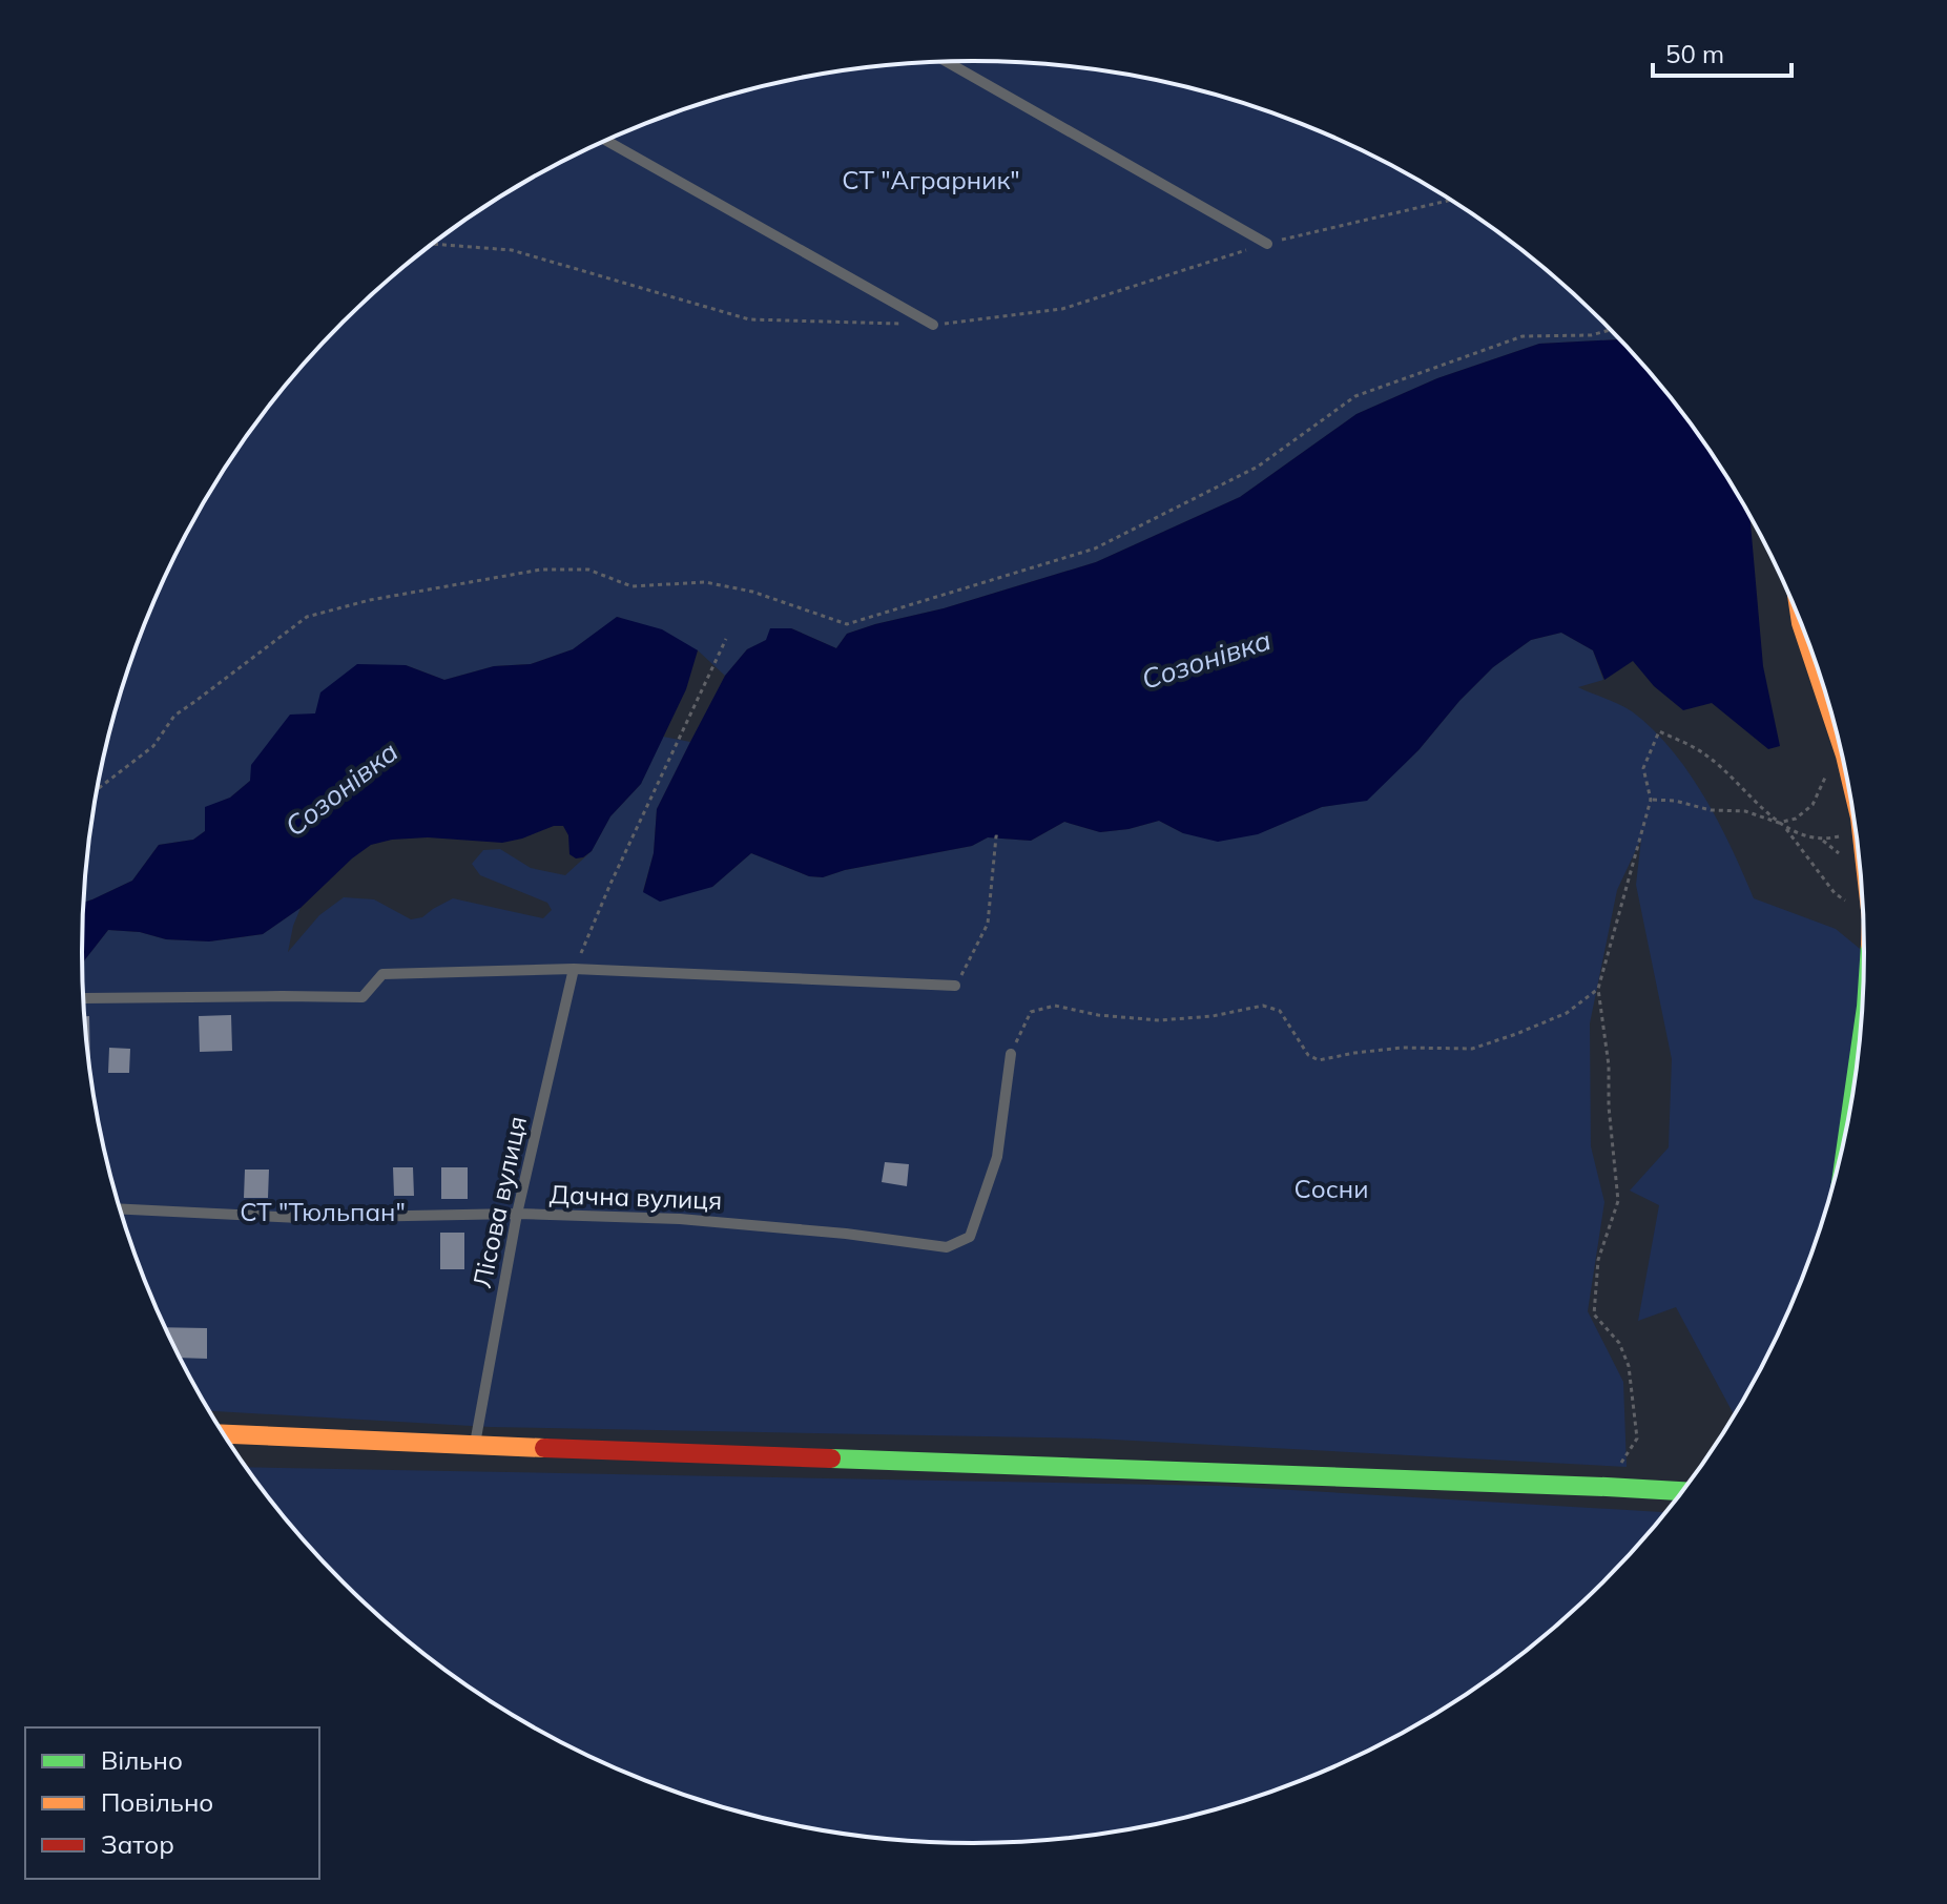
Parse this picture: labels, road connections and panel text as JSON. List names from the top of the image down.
{
  "streets": {
    "lane": ["Дачна вулиця", "Лісова вулиця"]
  },
  "crossings": [
    ["Дачна вулиця", "Лісова вулиця"]
  ],
  "water": ["Созонівка"],
  "parks": ["СТ \"Аграрник\"", "Сосни", "СТ \"Тюльпан\""],
  "legend": ["Вільно", "Повільно", "Затор"],
  "scale_bar": "50 m"
}
